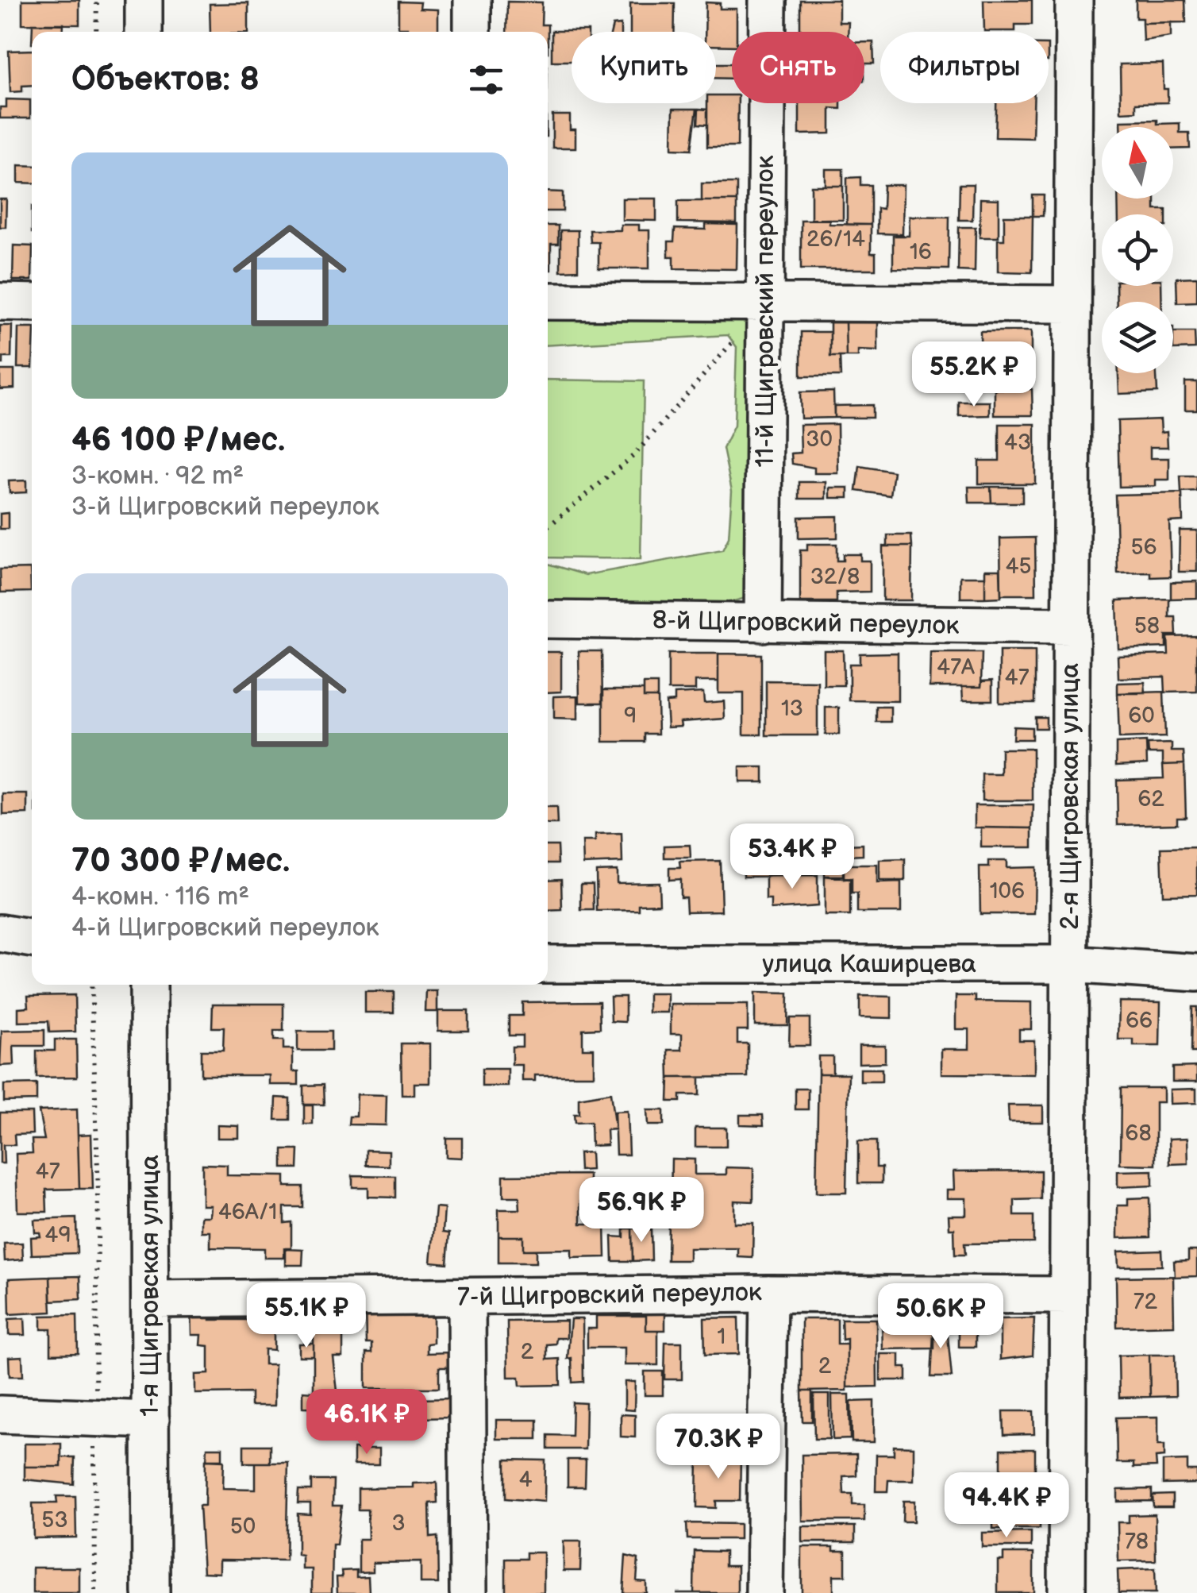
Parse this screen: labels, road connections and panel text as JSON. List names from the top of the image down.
{
  "streets": {
    "street": [
      "11-й Щигровский переулок",
      "8-й Щигровский переулок",
      "2-я Щигровская улица",
      "улица Каширцева",
      "1-я Щигровская улица",
      "7-й Щигровский переулок"
    ]
  },
  "crossings": [
    ["11-й Щигровский переулок", "8-й Щигровский переулок"],
    ["8-й Щигровский переулок", "2-я Щигровская улица"],
    ["2-я Щигровская улица", "улица Каширцева"],
    ["2-я Щигровская улица", "7-й Щигровский переулок"],
    ["1-я Щигровская улица", "7-й Щигровский переулок"]
  ],
  "house_numbers": [
    "26/14",
    "16",
    "30",
    "43",
    "56",
    "45",
    "32/8",
    "58",
    "47А",
    "47",
    "13",
    "9",
    "60",
    "62",
    "106",
    "66",
    "68",
    "47",
    "46А/1",
    "49",
    "72",
    "1",
    "2",
    "2",
    "4",
    "53",
    "3",
    "50",
    "78"
  ],
  "north": "top",
  "page": {
    "chip": ["Купить", "Снять", "Фильтры"],
    "heading": "Объектов: 8",
    "list": [
      {
        "name": "46 100 ₽/мес.",
        "note": "3-комн. · 92 m² · 3-й Щигровский переулок"
      },
      {
        "name": "70 300 ₽/мес.",
        "note": "4-комн. · 116 m² · 4-й Щигровский переулок"
      }
    ],
    "price": [
      "55.2K ₽",
      "53.4K ₽",
      "56.9K ₽",
      "55.1K ₽",
      "50.6K ₽",
      "46.1K ₽",
      "70.3K ₽",
      "94.4K ₽"
    ]
  }
}
